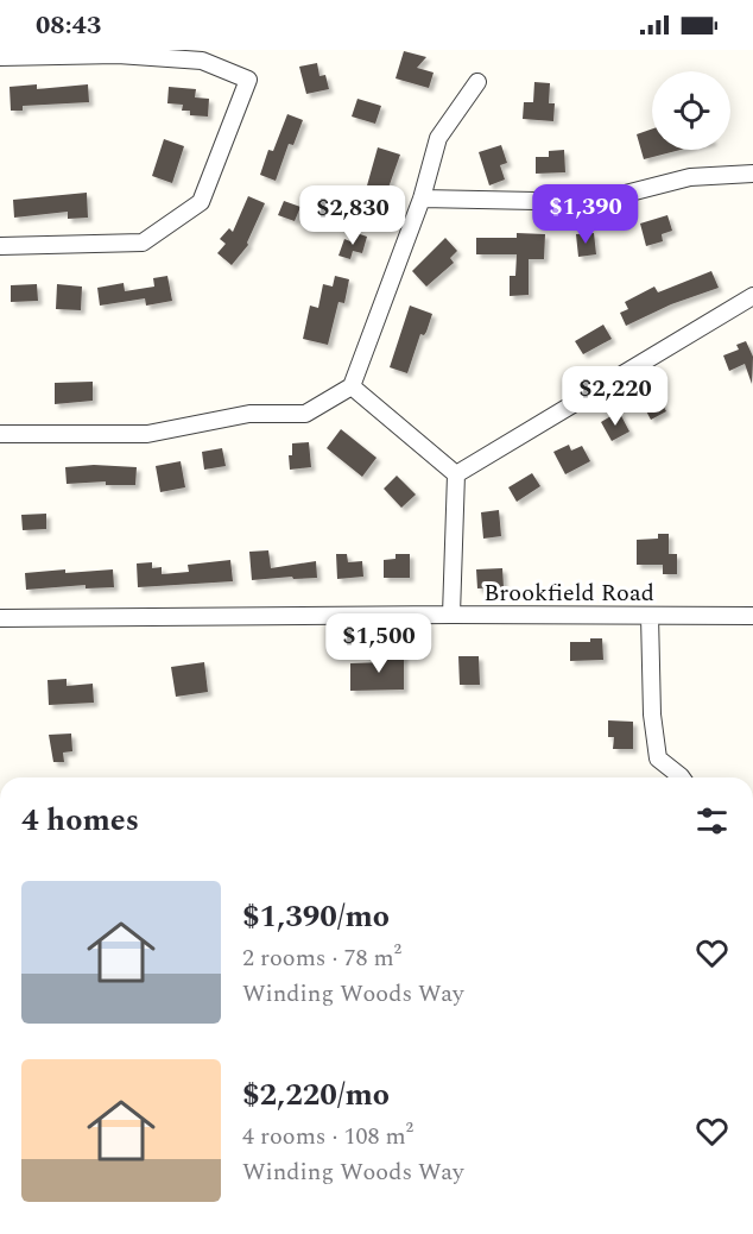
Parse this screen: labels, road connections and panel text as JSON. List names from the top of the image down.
{
  "streets": {
    "street": ["Brookfield Road"]
  },
  "page": {
    "status": "08:43",
    "price": [
      "$1,390",
      "$2,830",
      "$2,220",
      "$1,500"
    ],
    "heading": "4 homes",
    "list": [
      {
        "name": "$1,390/mo",
        "note": "2 rooms · 78 m² · Winding Woods Way"
      },
      {
        "name": "$2,220/mo",
        "note": "4 rooms · 108 m² · Winding Woods Way"
      }
    ]
  }
}
